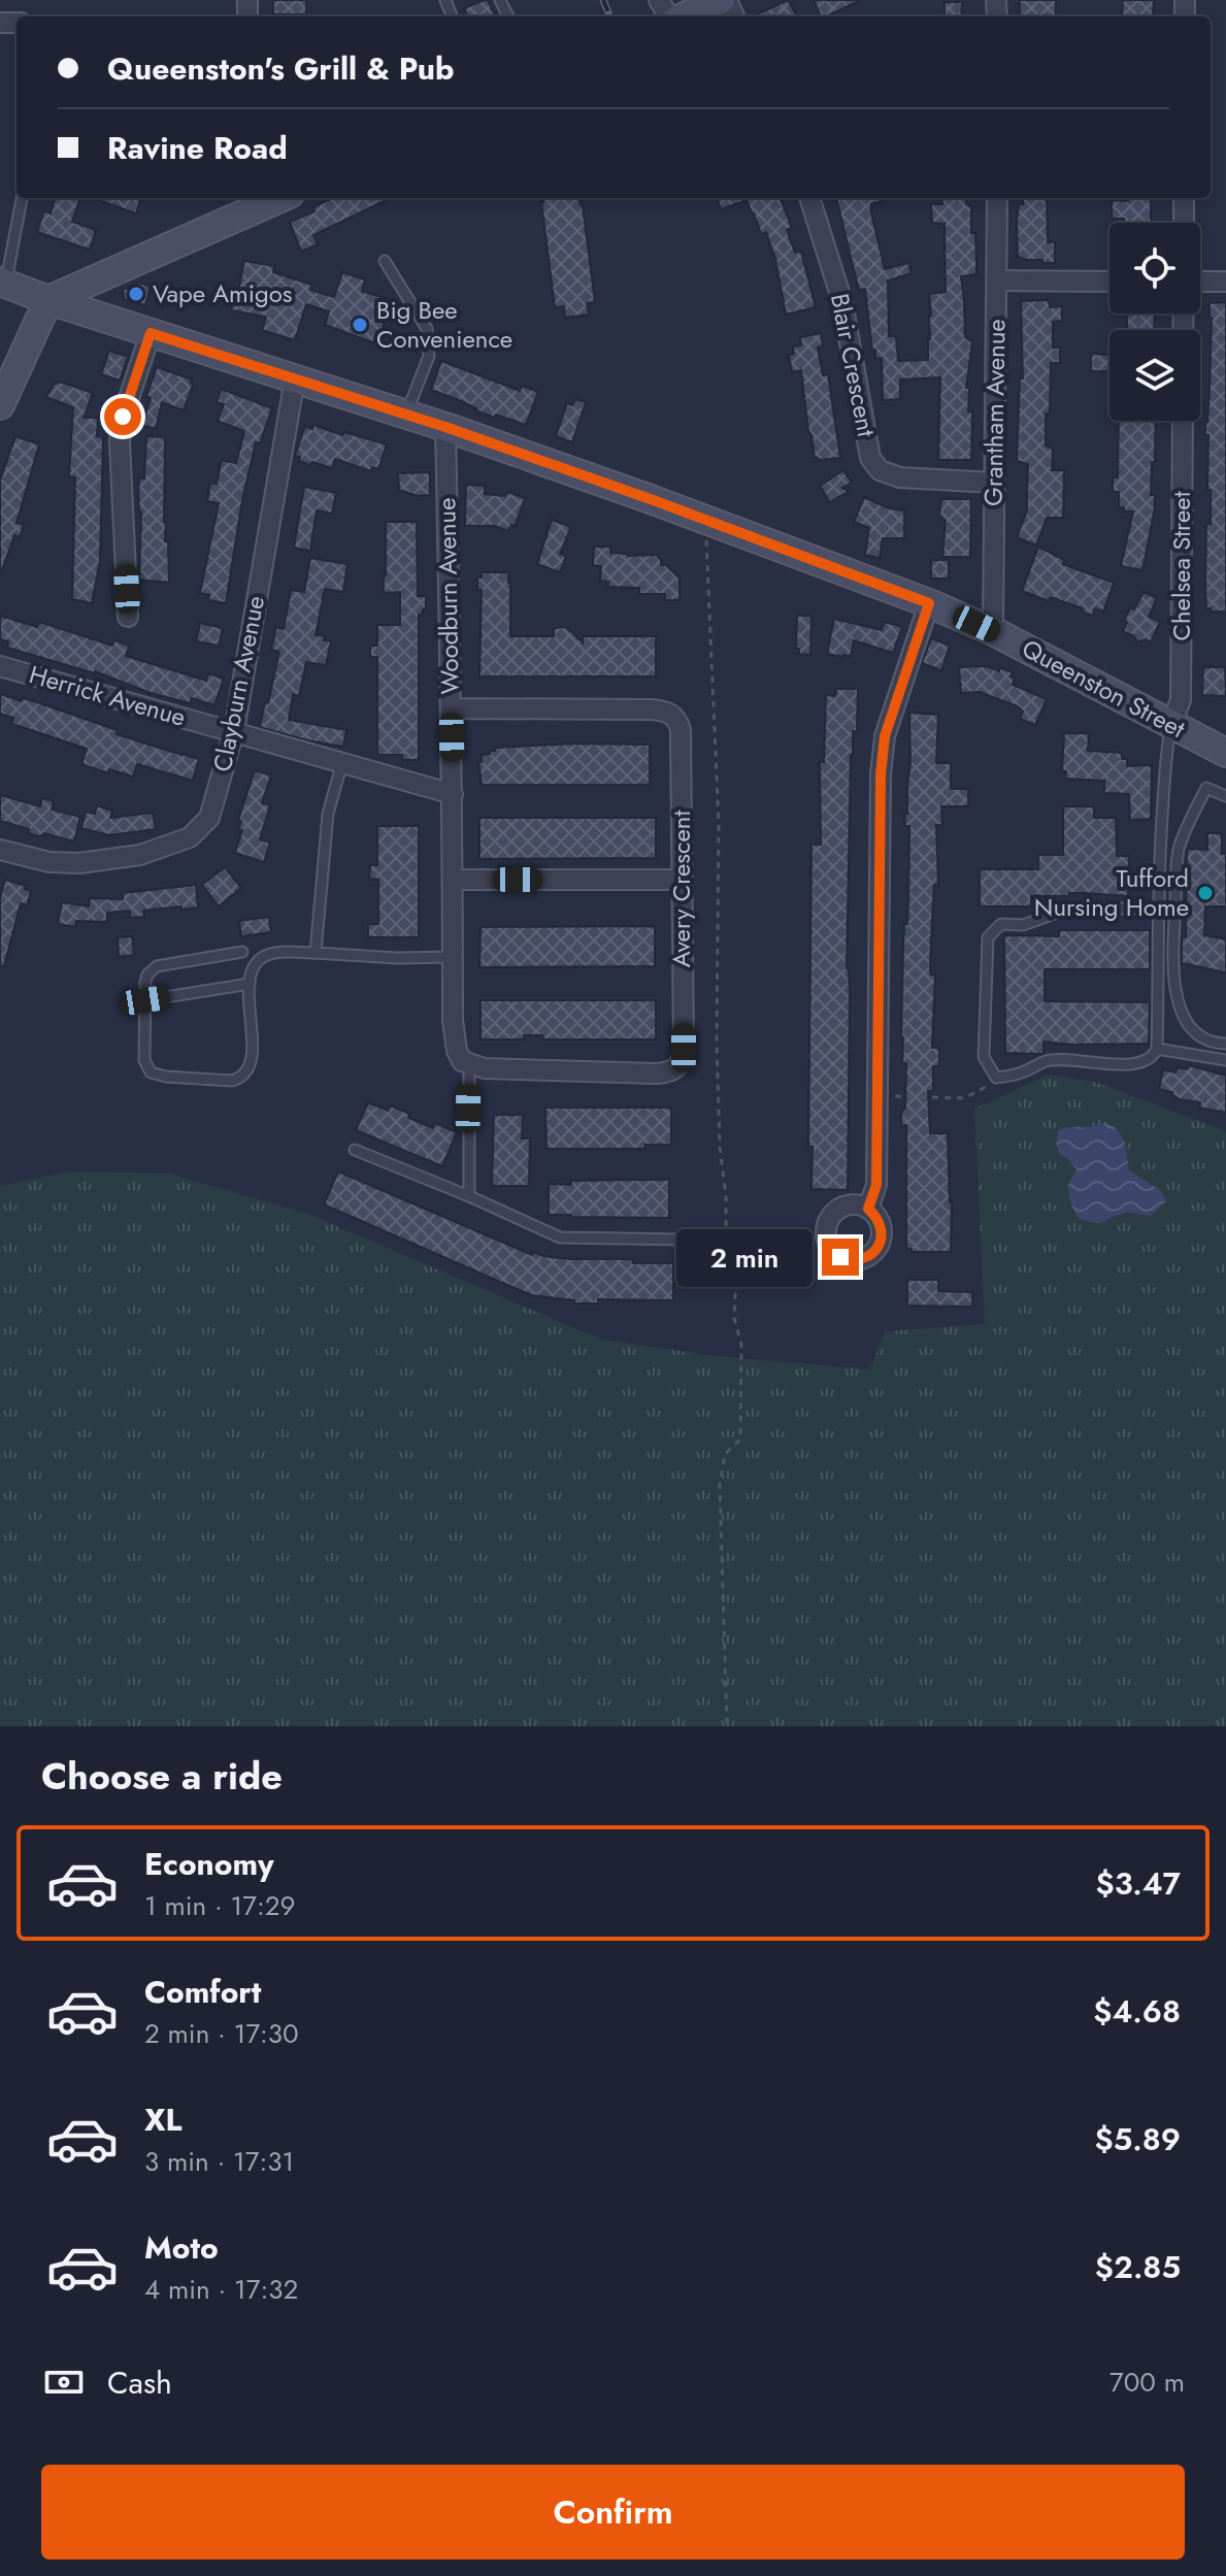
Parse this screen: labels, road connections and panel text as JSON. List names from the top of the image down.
{
  "streets": {
    "main road": ["Queenston Street"],
    "street": [
      "Blair Crescent",
      "Grantham Avenue",
      "Chelsea Street",
      "Woodburn Avenue",
      "Clayburn Avenue",
      "Herrick Avenue",
      "Avery Crescent"
    ]
  },
  "crossings": [
    ["Blair Crescent", "Grantham Avenue"],
    ["Grantham Avenue", "Queenston Street"],
    ["Chelsea Street", "Queenston Street"],
    ["Woodburn Avenue", "Queenston Street"],
    ["Woodburn Avenue", "Herrick Avenue"],
    ["Woodburn Avenue", "Avery Crescent"],
    ["Clayburn Avenue", "Queenston Street"],
    ["Clayburn Avenue", "Herrick Avenue"]
  ],
  "places": ["Vape Amigos", "Big Bee Convenience", "Tufford Nursing Home"],
  "page": {
    "banner": ["Queenston's Grill & Pub", "Ravine Road"],
    "bubble": "2 min",
    "heading": "Choose a ride",
    "list": [
      {
        "name": "Economy",
        "note": "1 min · 17:29",
        "value": "$3.47"
      },
      {
        "name": "Comfort",
        "note": "2 min · 17:30",
        "value": "$4.68"
      },
      {
        "name": "XL",
        "note": "3 min · 17:31",
        "value": "$5.89"
      },
      {
        "name": "Moto",
        "note": "4 min · 17:32",
        "value": "$2.85"
      }
    ],
    "pay": ["Cash", "700 m"],
    "buttons": "Confirm"
  }
}
